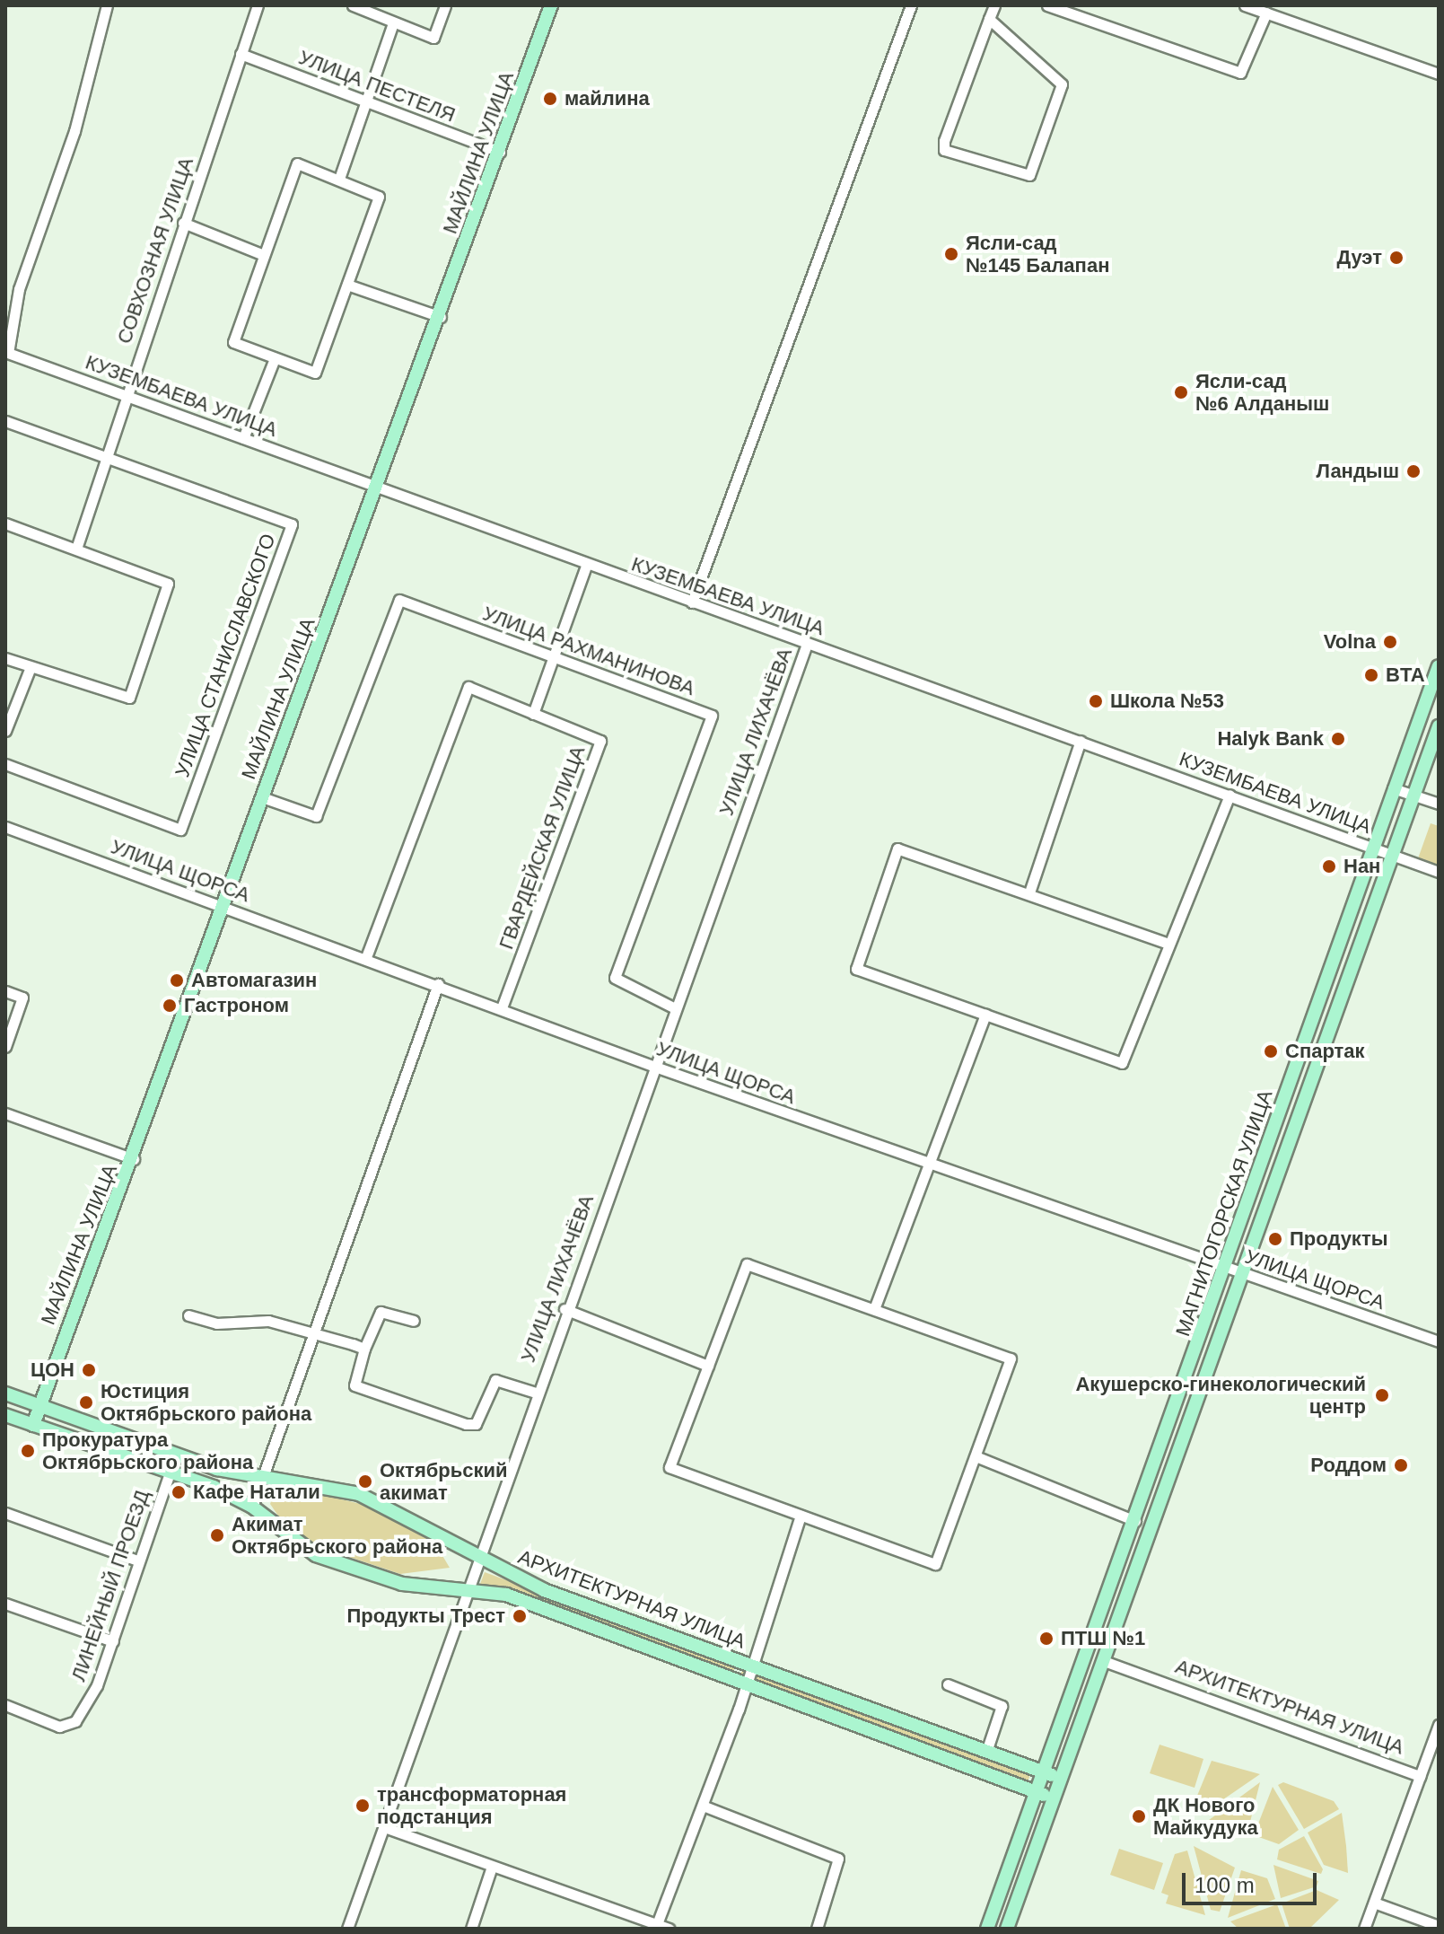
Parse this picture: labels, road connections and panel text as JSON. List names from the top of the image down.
{
  "streets": {
    "main road": ["МАЙЛИНА УЛИЦА", "МАГНИТОГОРСКАЯ УЛИЦА", "АРХИТЕКТУРНАЯ УЛИЦА"],
    "street": [
      "УЛИЦА ПЕСТЕЛЯ",
      "СОВХОЗНАЯ УЛИЦА",
      "КУЗЕМБАЕВА УЛИЦА",
      "УЛИЦА РАХМАНИНОВА",
      "УЛИЦА СТАНИСЛАВСКОГО",
      "УЛИЦА ЛИХАЧЁВА",
      "ГВАРДЕЙСКАЯ УЛИЦА",
      "УЛИЦА ЩОРСА",
      "ЛИНЕЙНЫЙ ПРОЕЗД"
    ]
  },
  "crossings": [
    ["УЛИЦА ПЕСТЕЛЯ", "МАЙЛИНА УЛИЦА"],
    ["УЛИЦА ПЕСТЕЛЯ", "СОВХОЗНАЯ УЛИЦА"],
    ["МАЙЛИНА УЛИЦА", "КУЗЕМБАЕВА УЛИЦА"],
    ["МАЙЛИНА УЛИЦА", "УЛИЦА РАХМАНИНОВА"],
    ["МАЙЛИНА УЛИЦА", "УЛИЦА ЩОРСА"],
    ["МАЙЛИНА УЛИЦА", "АРХИТЕКТУРНАЯ УЛИЦА"],
    ["СОВХОЗНАЯ УЛИЦА", "КУЗЕМБАЕВА УЛИЦА"],
    ["СОВХОЗНАЯ УЛИЦА", "УЛИЦА СТАНИСЛАВСКОГО"],
    ["КУЗЕМБАЕВА УЛИЦА", "УЛИЦА ЛИХАЧЁВА"],
    ["КУЗЕМБАЕВА УЛИЦА", "МАГНИТОГОРСКАЯ УЛИЦА"],
    ["УЛИЦА РАХМАНИНОВА", "УЛИЦА ЛИХАЧЁВА"],
    ["УЛИЦА ЛИХАЧЁВА", "УЛИЦА ЩОРСА"],
    ["УЛИЦА ЛИХАЧЁВА", "АРХИТЕКТУРНАЯ УЛИЦА"],
    ["ГВАРДЕЙСКАЯ УЛИЦА", "УЛИЦА ЩОРСА"],
    ["УЛИЦА ЩОРСА", "МАГНИТОГОРСКАЯ УЛИЦА"],
    ["МАГНИТОГОРСКАЯ УЛИЦА", "АРХИТЕКТУРНАЯ УЛИЦА"],
    ["ЛИНЕЙНЫЙ ПРОЕЗД", "АРХИТЕКТУРНАЯ УЛИЦА"]
  ],
  "places": [
    "майлина",
    "Ясли-сад №145 Балапан",
    "Дуэт",
    "Ясли-сад №6 Алданыш",
    "Ландыш",
    "Volna",
    "BTA",
    "Школа №53",
    "Halyk Bank",
    "Нан",
    "Автомагазин",
    "Гастроном",
    "Спартак",
    "Продукты",
    "ЦОН",
    "Акушерско-гинекологический центр",
    "Юстиция Октябрьского района",
    "Прокуратура Октябрьского района",
    "Роддом",
    "Октябрьский акимат",
    "Кафе Натали",
    "Акимат Октябрьского района",
    "Продукты Трест",
    "ПТШ №1",
    "трансформаторная подстанция",
    "ДК Нового Майкудука"
  ],
  "scale_bar": "100 m"
}
